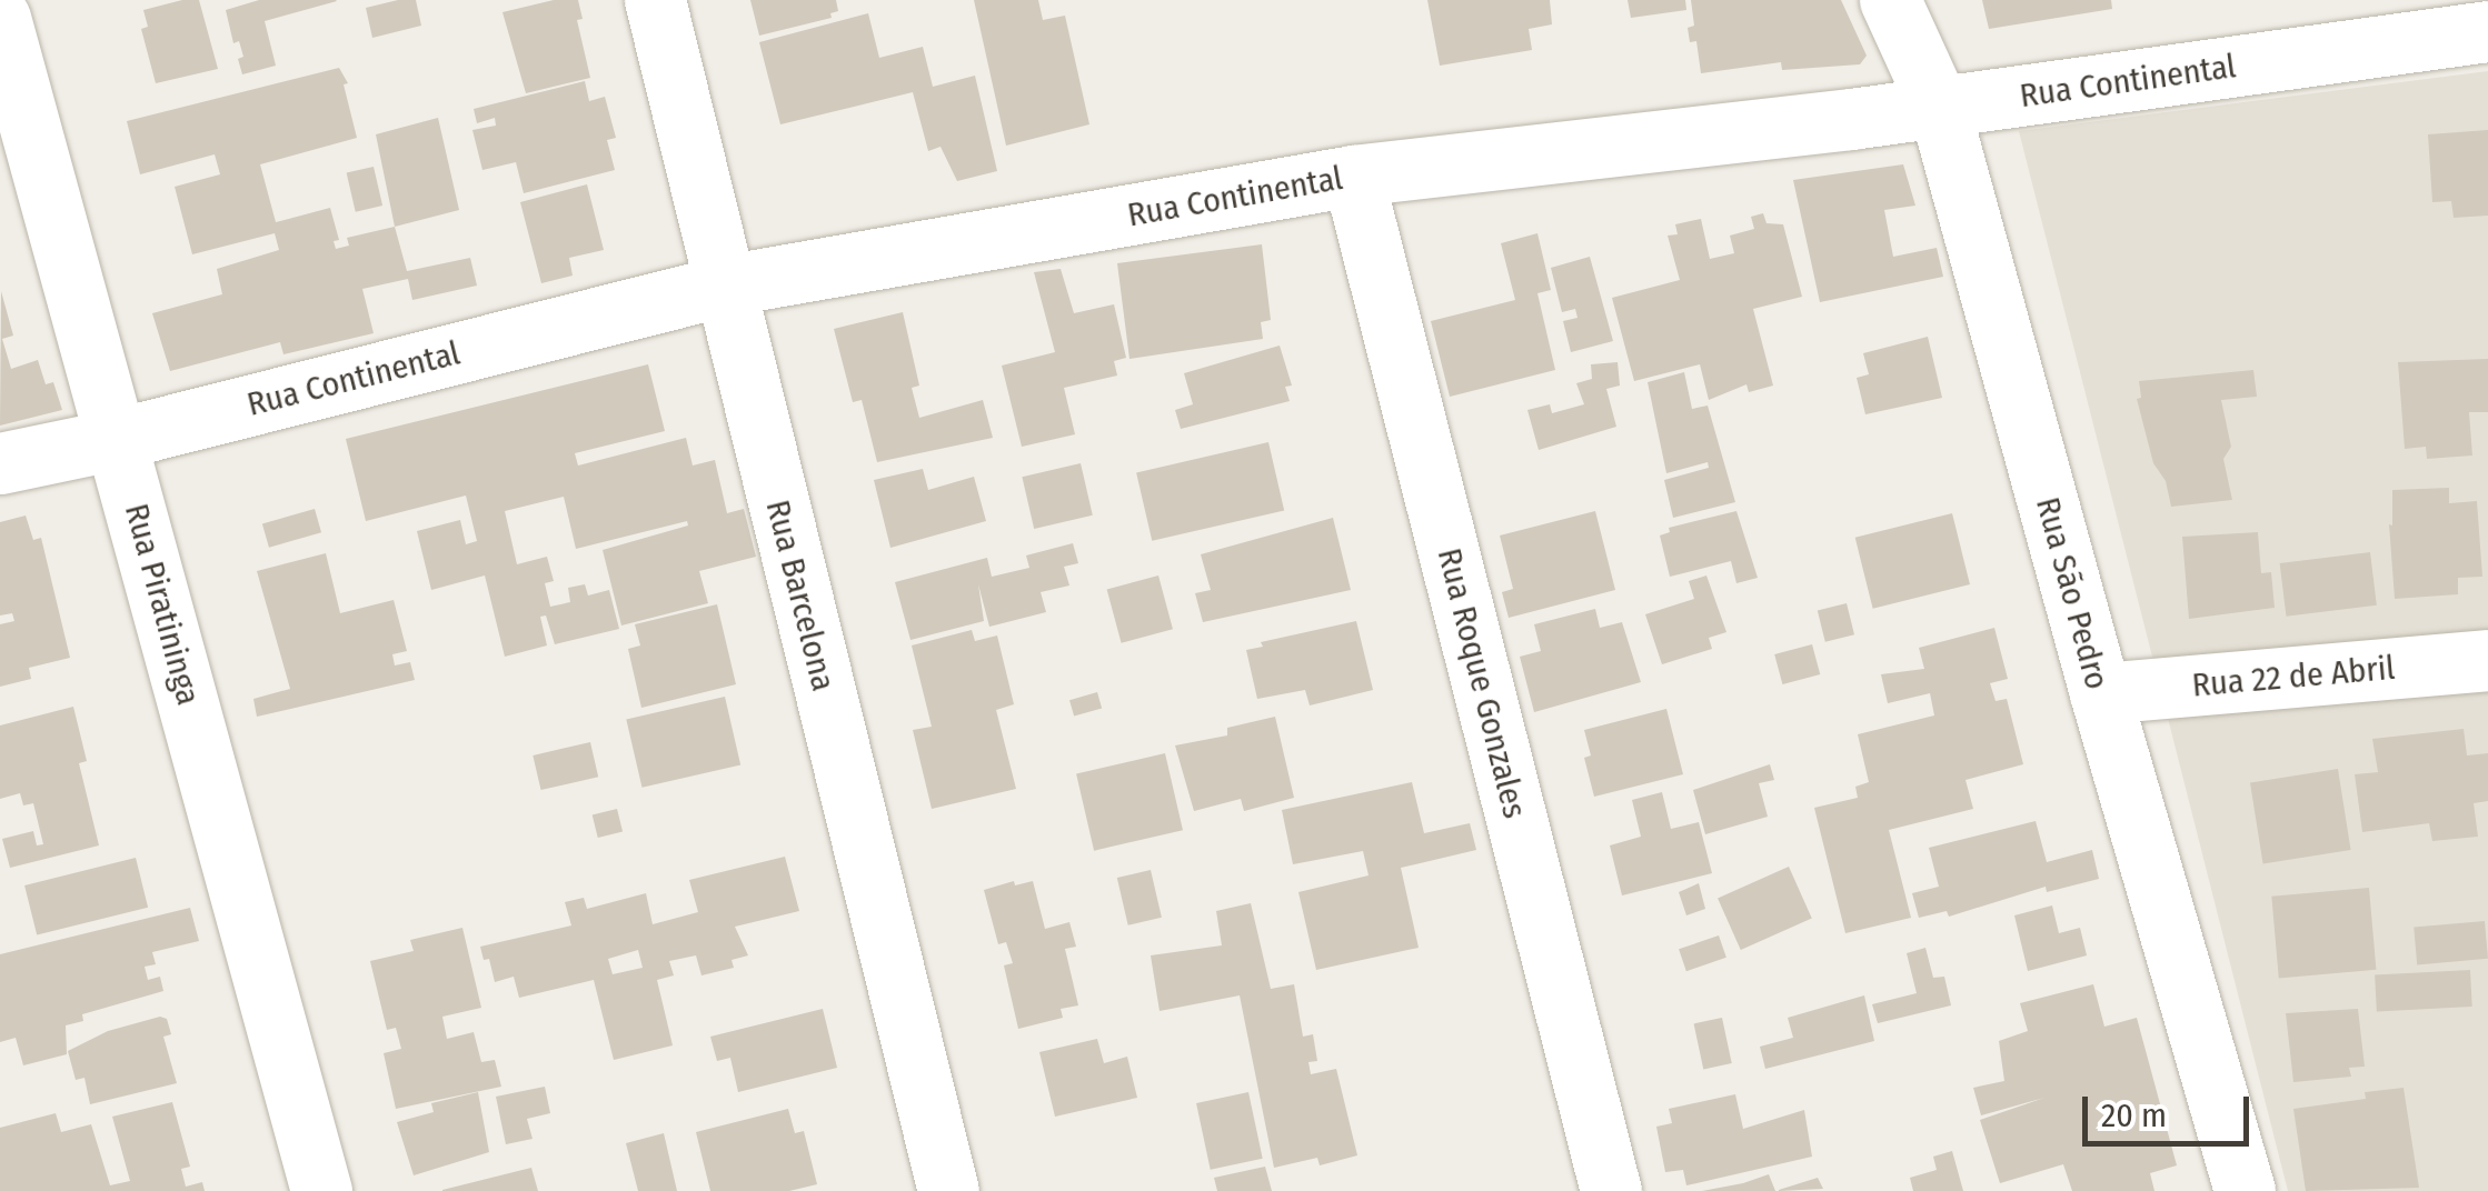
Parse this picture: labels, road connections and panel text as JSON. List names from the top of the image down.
{
  "streets": {
    "street": [
      "Rua Continental",
      "Rua São Pedro",
      "Rua Barcelona",
      "Rua Piratininga",
      "Rua 22 de Abril",
      "Rua Roque Gonzales"
    ]
  },
  "crossings": [
    ["Rua Continental", "Rua São Pedro"],
    ["Rua Continental", "Rua Barcelona"],
    ["Rua Continental", "Rua Piratininga"],
    ["Rua Continental", "Rua Roque Gonzales"],
    ["Rua São Pedro", "Rua 22 de Abril"]
  ],
  "scale_bar": "20 m"
}
